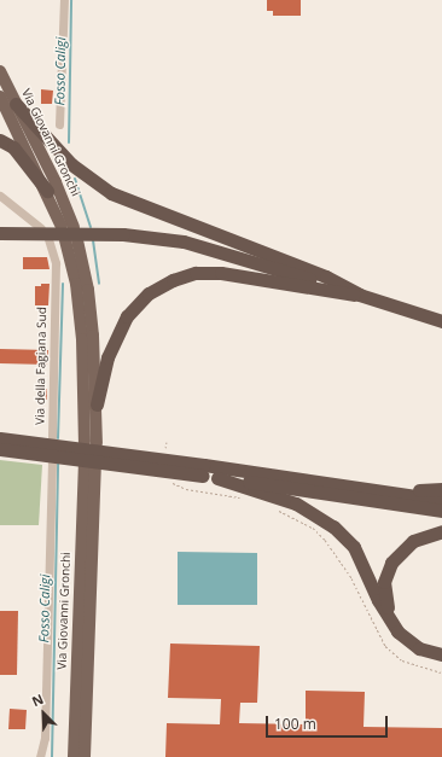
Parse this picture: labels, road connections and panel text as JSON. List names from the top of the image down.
{
  "streets": {
    "main road": ["Via Giovanni Gronchi"],
    "street": ["Via della Fagiana Sud"]
  },
  "water": ["Fosso Caligi"],
  "scale_bar": "100 m",
  "north": "top left"
}
